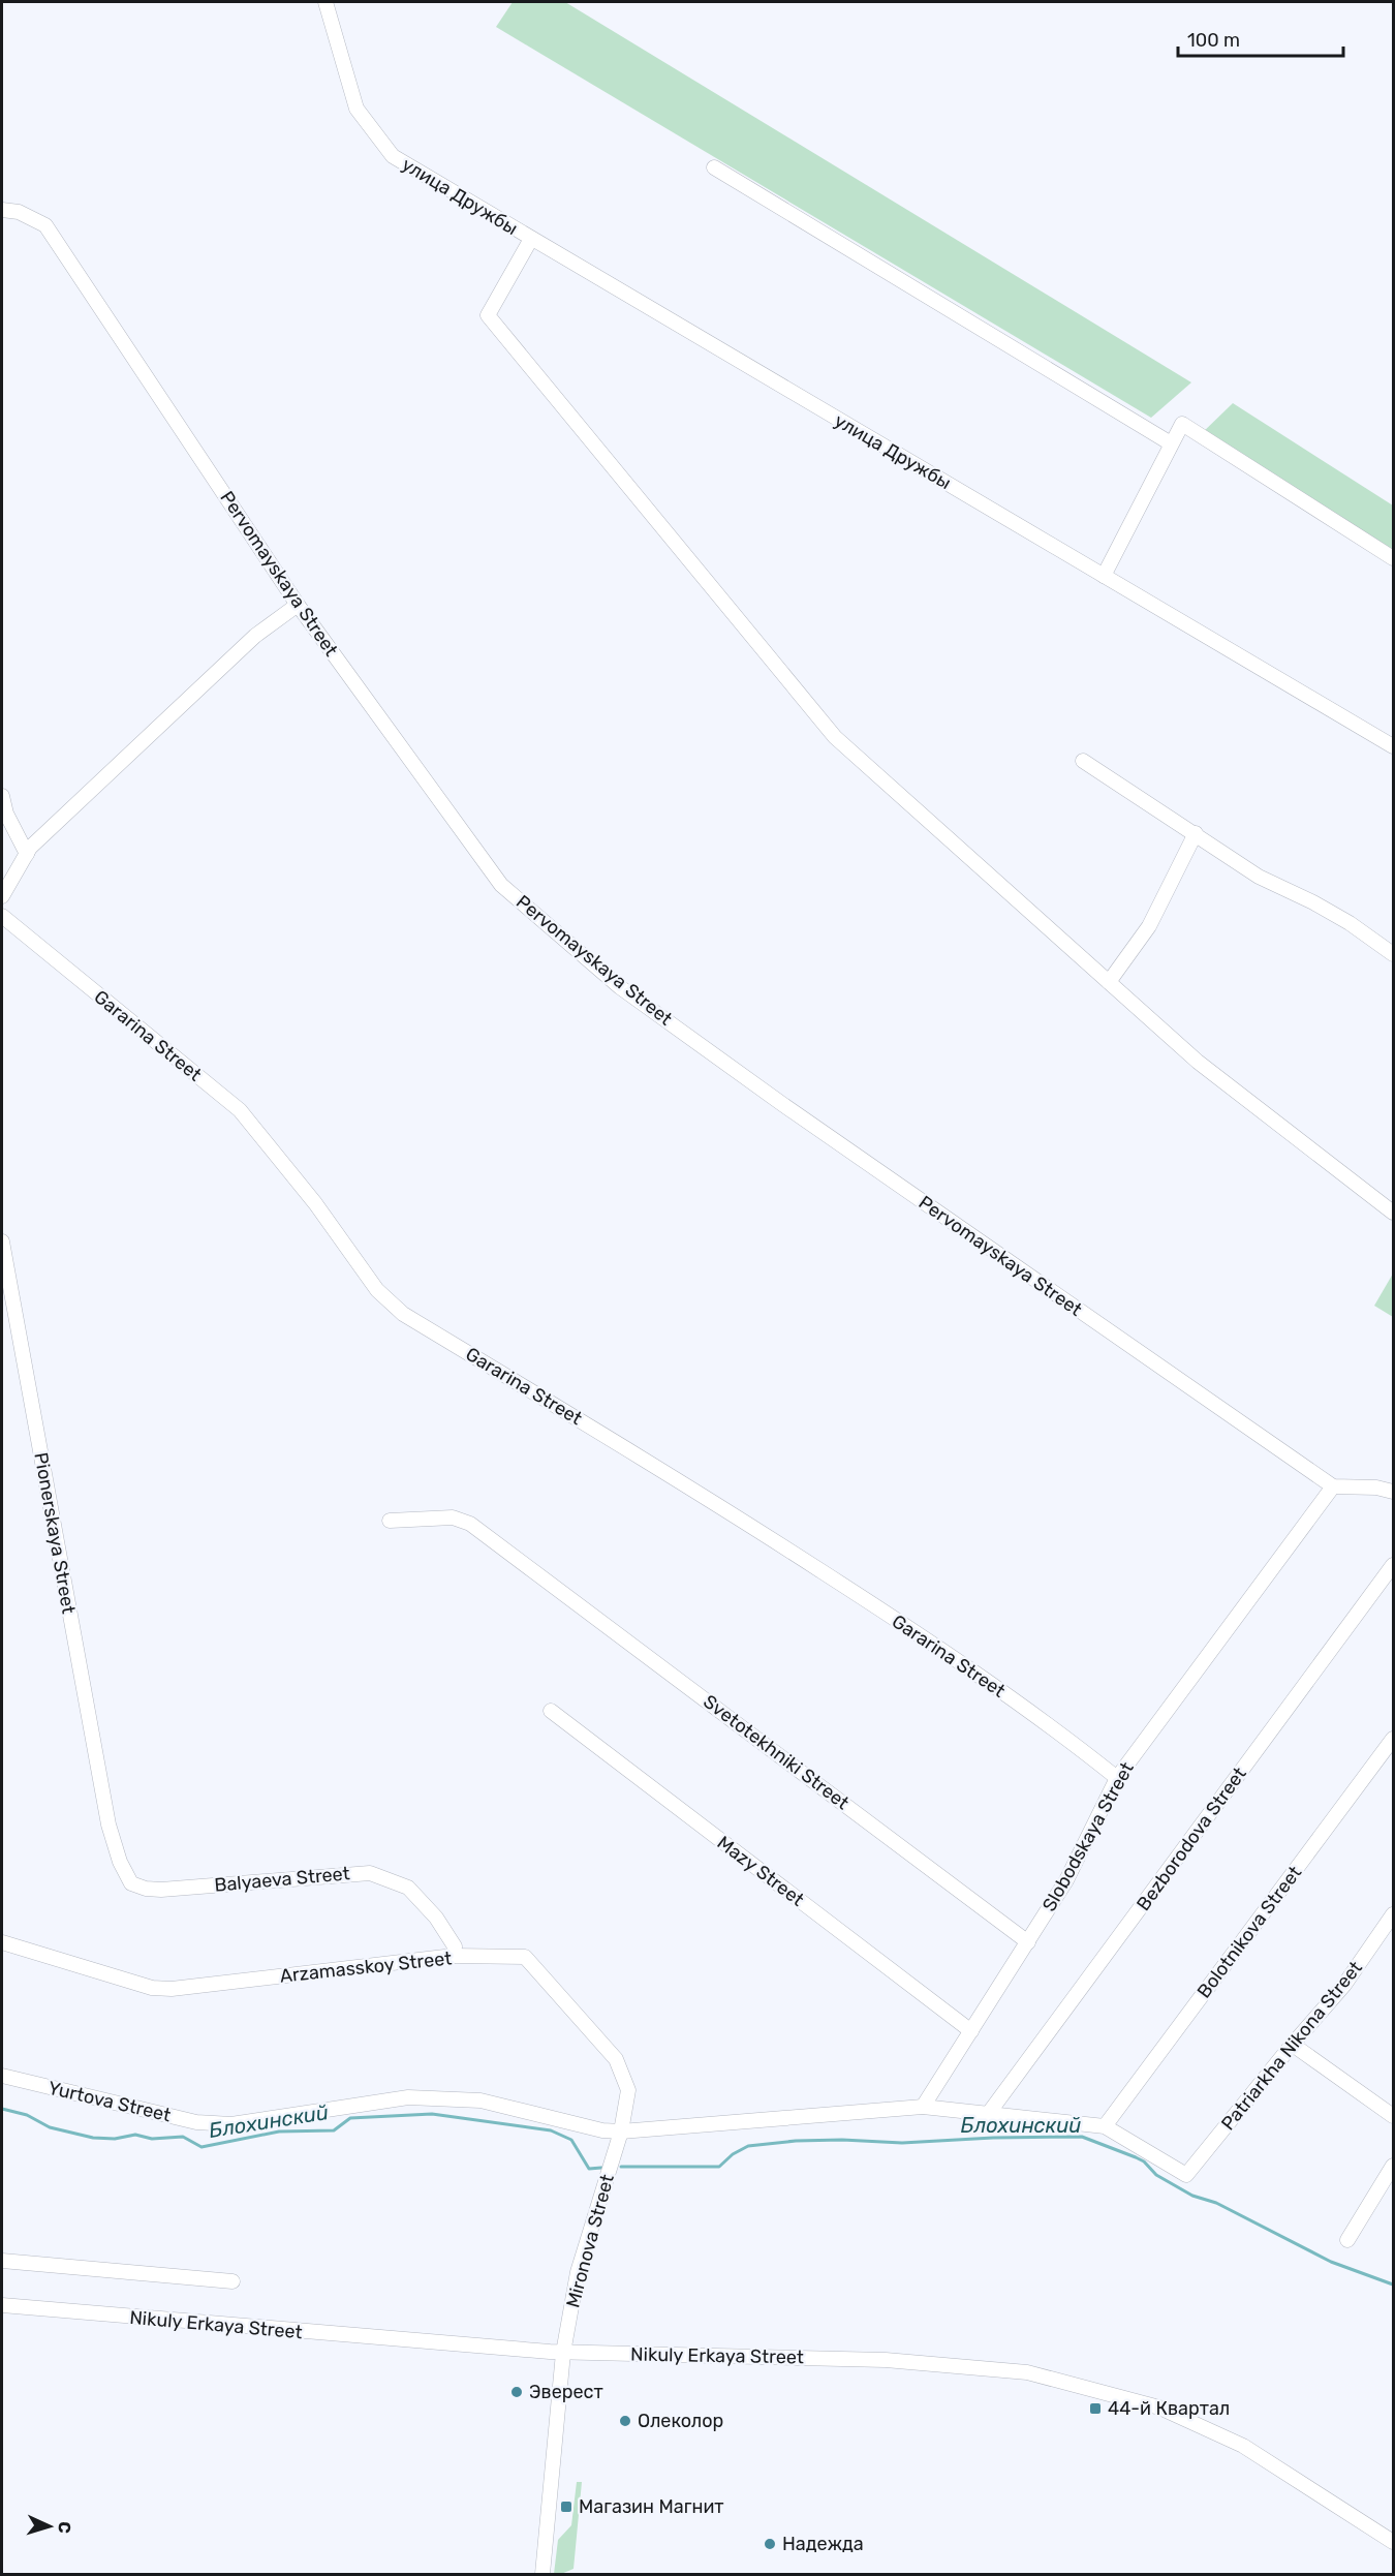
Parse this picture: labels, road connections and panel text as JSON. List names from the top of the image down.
{
  "streets": {
    "street": [
      "улица Дружбы",
      "Pervomayskaya Street",
      "Gararina Street",
      "Pionerskaya Street",
      "Svetotekhniki Street",
      "Slobodskaya Street",
      "Bezborodova Street",
      "Mazy Street",
      "Balyaeva Street",
      "Bolotnikova Street",
      "Arzamasskoy Street",
      "Patriarkha Nikona Street",
      "Yurtova Street",
      "Mironova Street",
      "Nikuly Erkaya Street"
    ]
  },
  "crossings": [
    ["Pervomayskaya Street", "Slobodskaya Street"],
    ["Gararina Street", "Slobodskaya Street"],
    ["Pionerskaya Street", "Balyaeva Street"],
    ["Svetotekhniki Street", "Slobodskaya Street"],
    ["Slobodskaya Street", "Mazy Street"],
    ["Slobodskaya Street", "Yurtova Street"],
    ["Bezborodova Street", "Yurtova Street"],
    ["Balyaeva Street", "Arzamasskoy Street"],
    ["Bolotnikova Street", "Patriarkha Nikona Street"],
    ["Bolotnikova Street", "Yurtova Street"],
    ["Arzamasskoy Street", "Yurtova Street"],
    ["Arzamasskoy Street", "Mironova Street"],
    ["Patriarkha Nikona Street", "Yurtova Street"],
    ["Yurtova Street", "Mironova Street"],
    ["Mironova Street", "Nikuly Erkaya Street"]
  ],
  "water": ["Блохинский"],
  "places": {
    "other": ["Эверест", "Олеколор", "Надежда"],
    "transit": ["44-й Квартал", "Магазин Магнит"]
  },
  "scale_bar": "100 m",
  "north": "right"
}
